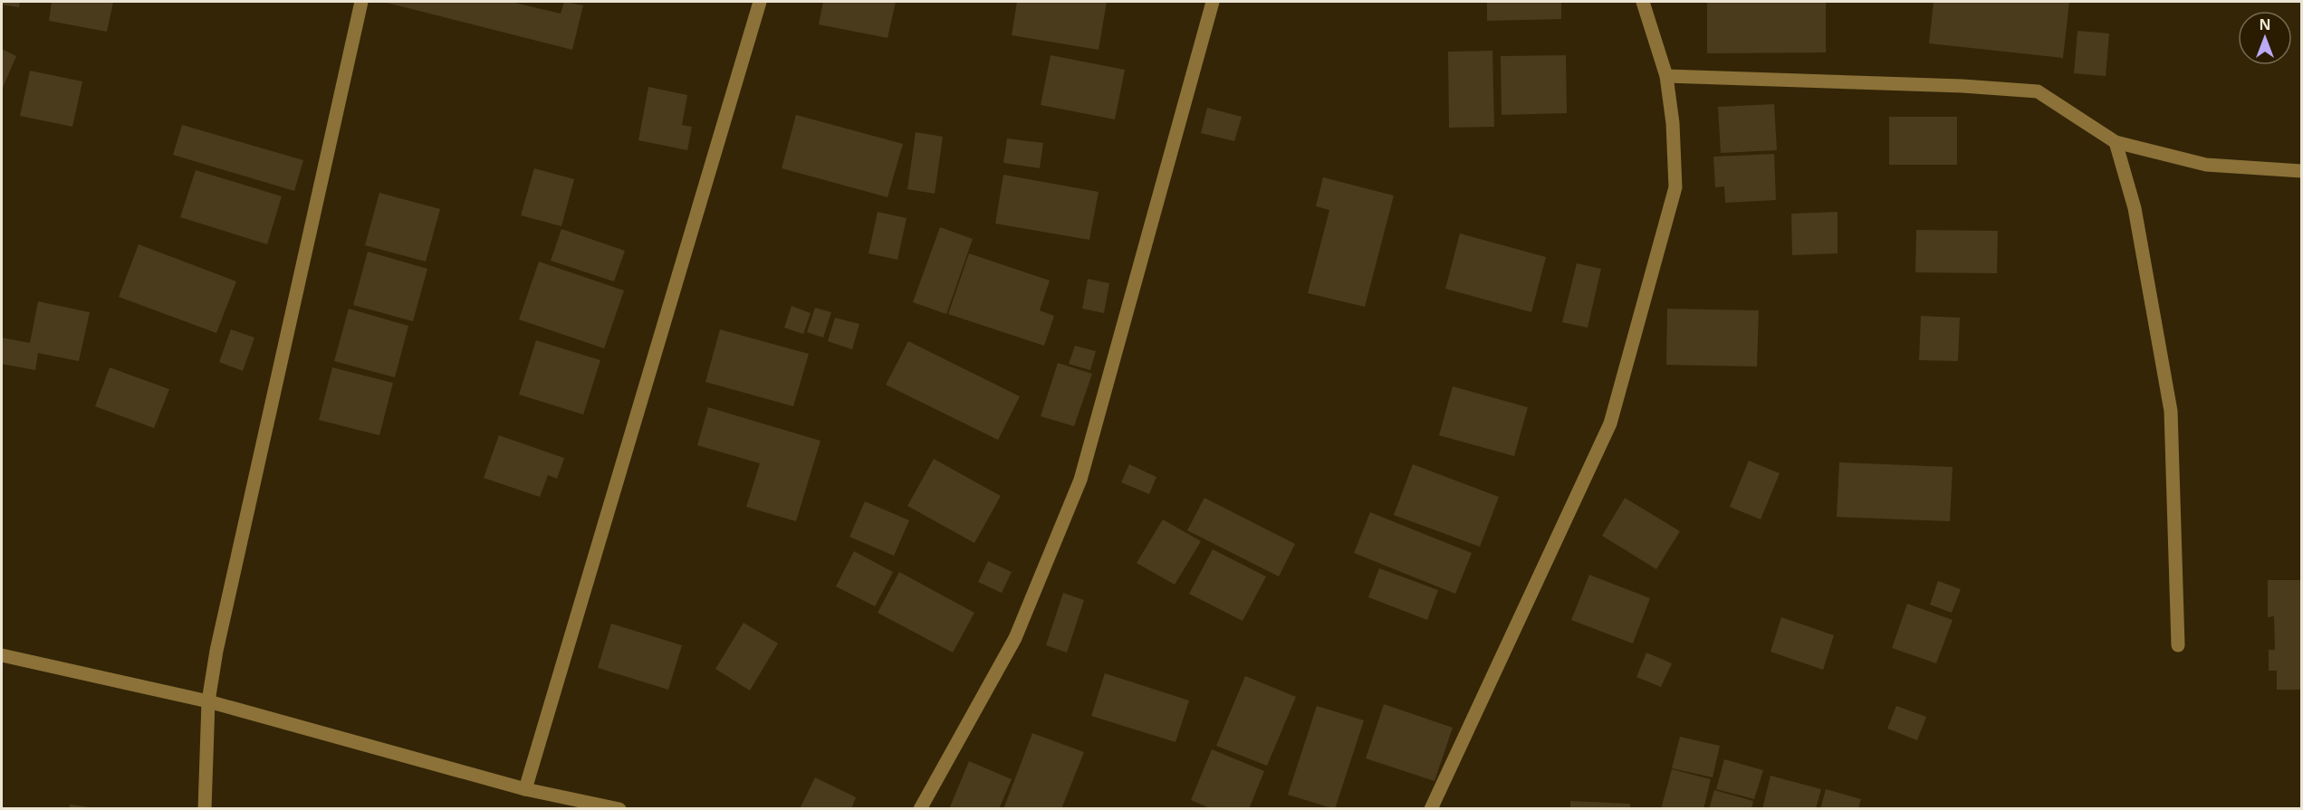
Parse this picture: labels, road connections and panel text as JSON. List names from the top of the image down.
{
  "north": "top"
}
